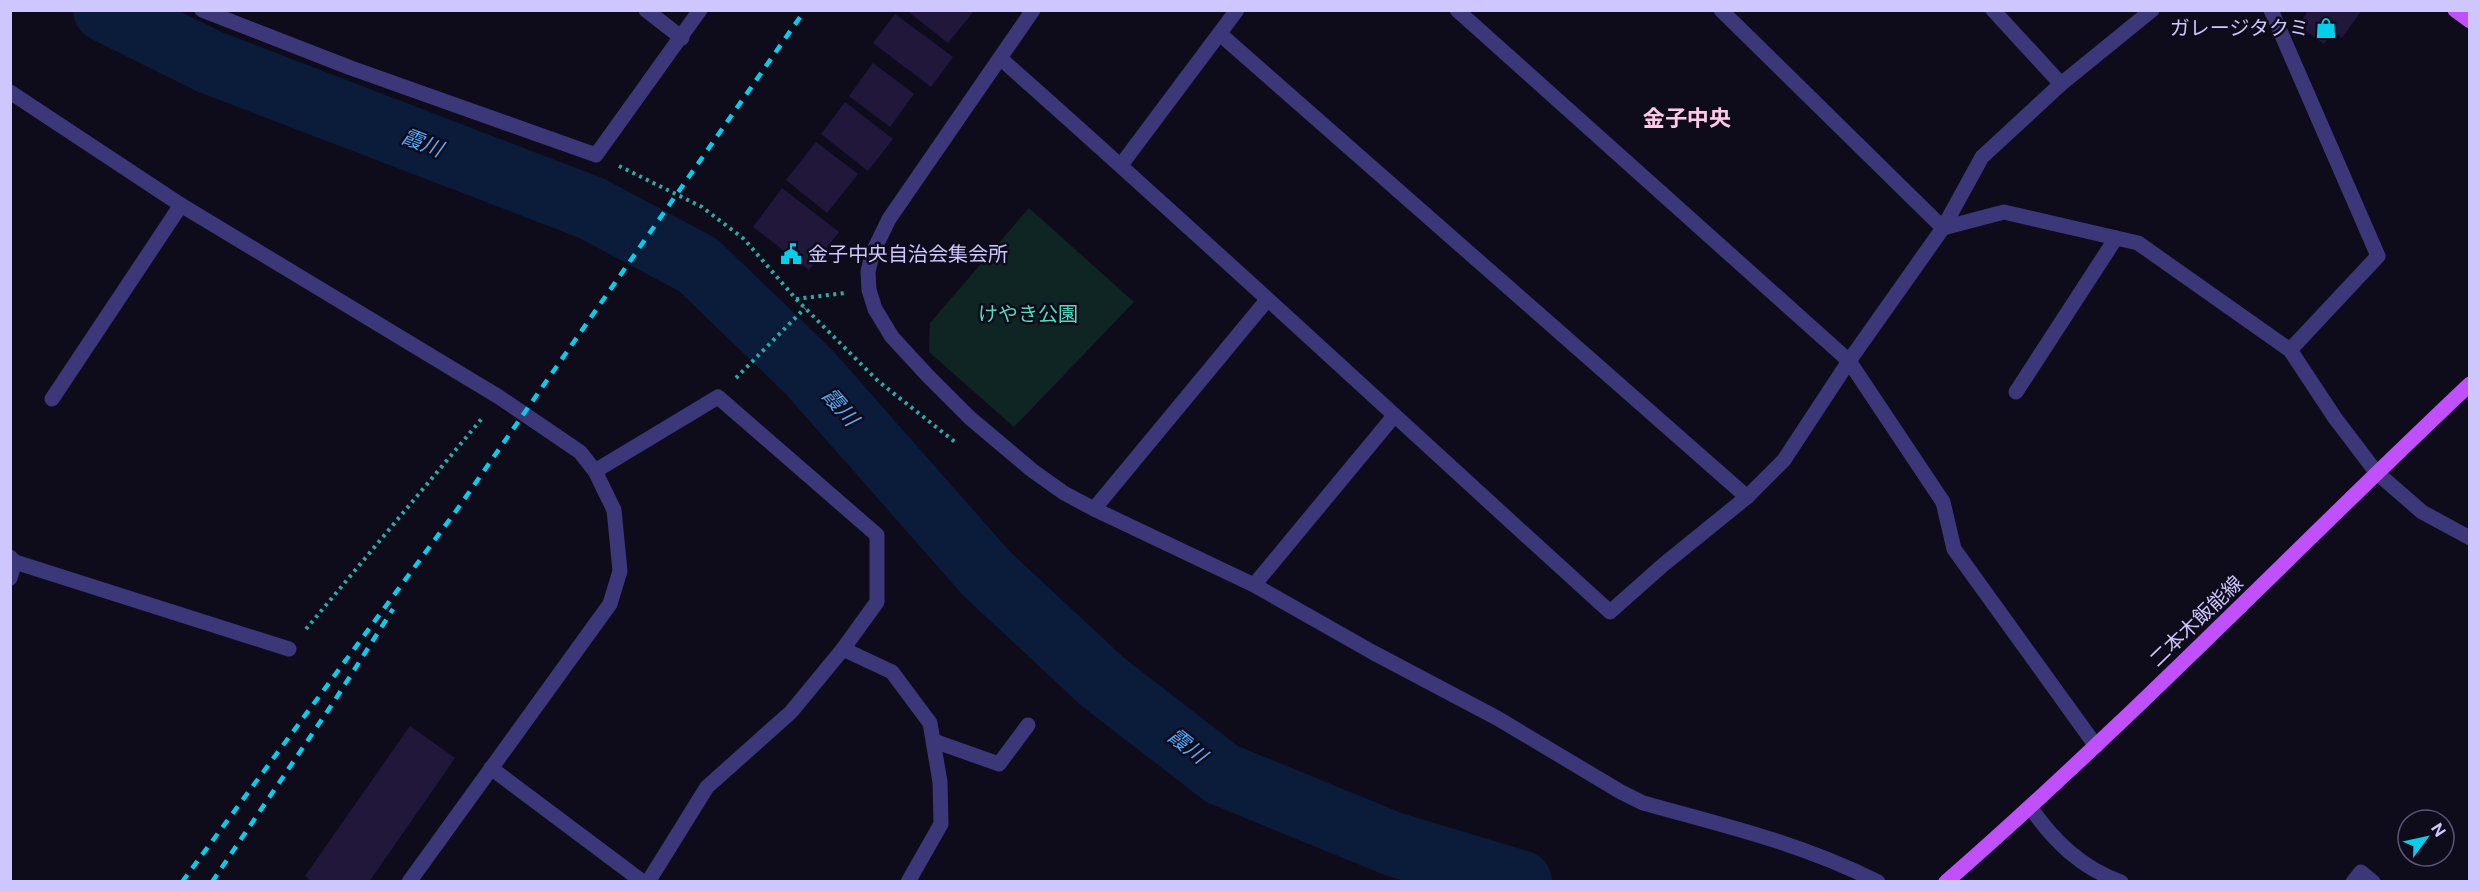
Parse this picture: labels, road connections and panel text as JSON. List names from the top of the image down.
{
  "streets": {
    "main road": ["二本木飯能線"]
  },
  "districts": ["金子中央"],
  "water": ["霞川"],
  "parks": ["けやき公園"],
  "places": {
    "shop": ["ガレージタクミ"],
    "public building": ["金子中央自治会集会所"]
  },
  "north": "top right"
}
